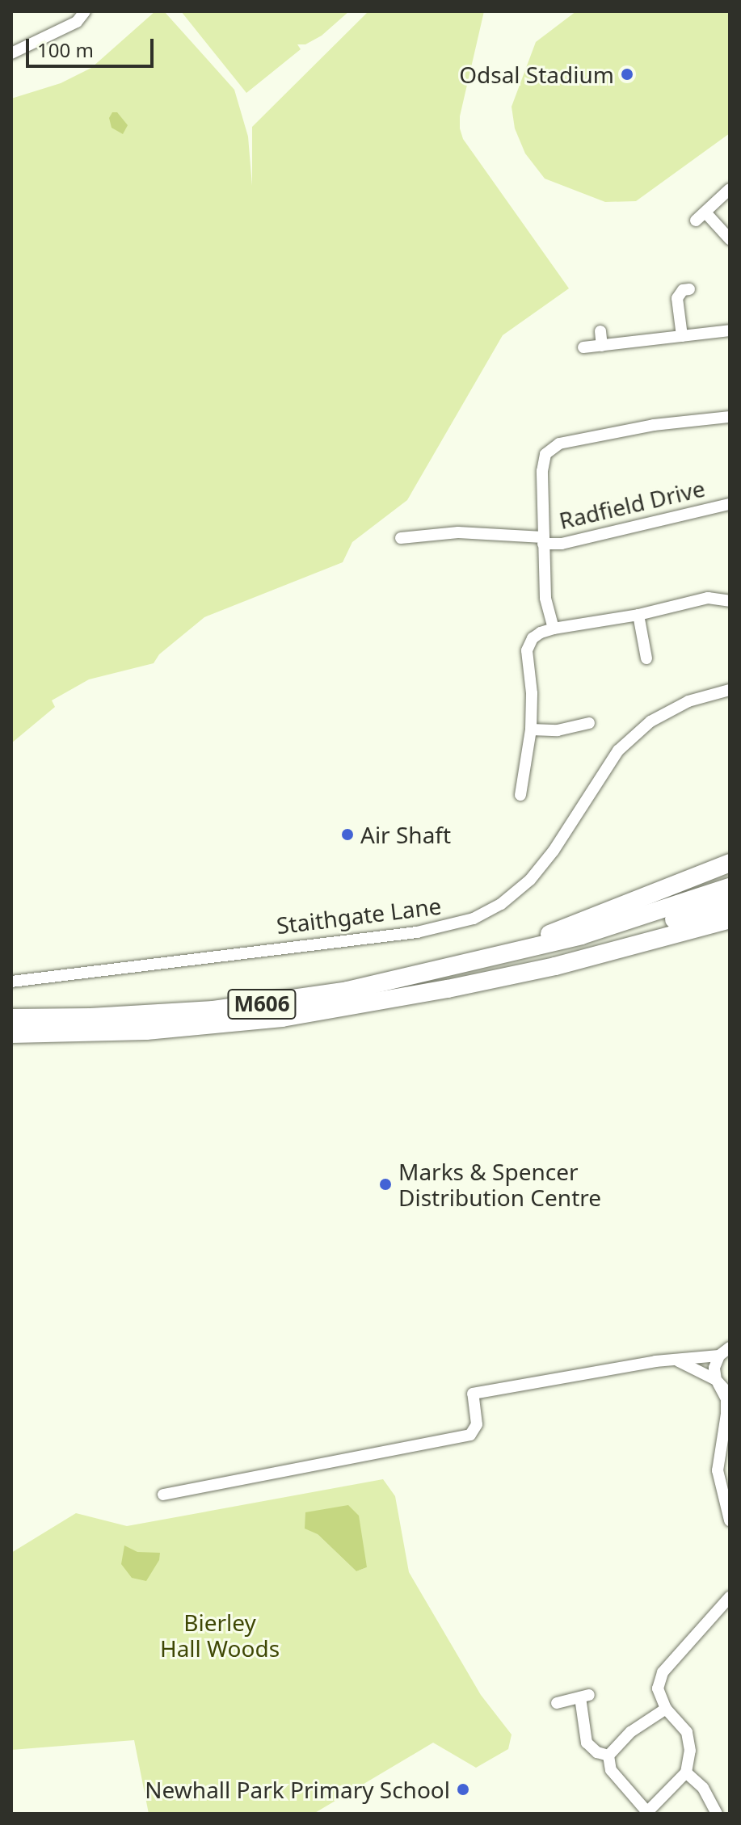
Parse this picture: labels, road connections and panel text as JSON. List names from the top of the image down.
{
  "streets": {
    "highway": ["M606"],
    "street": ["Radfield Drive", "Staithgate Lane"]
  },
  "parks": ["Bierley Hall Woods"],
  "places": [
    "Odsal Stadium",
    "Air Shaft",
    "Marks & Spencer Distribution Centre",
    "Newhall Park Primary School"
  ],
  "scale_bar": "100 m"
}
